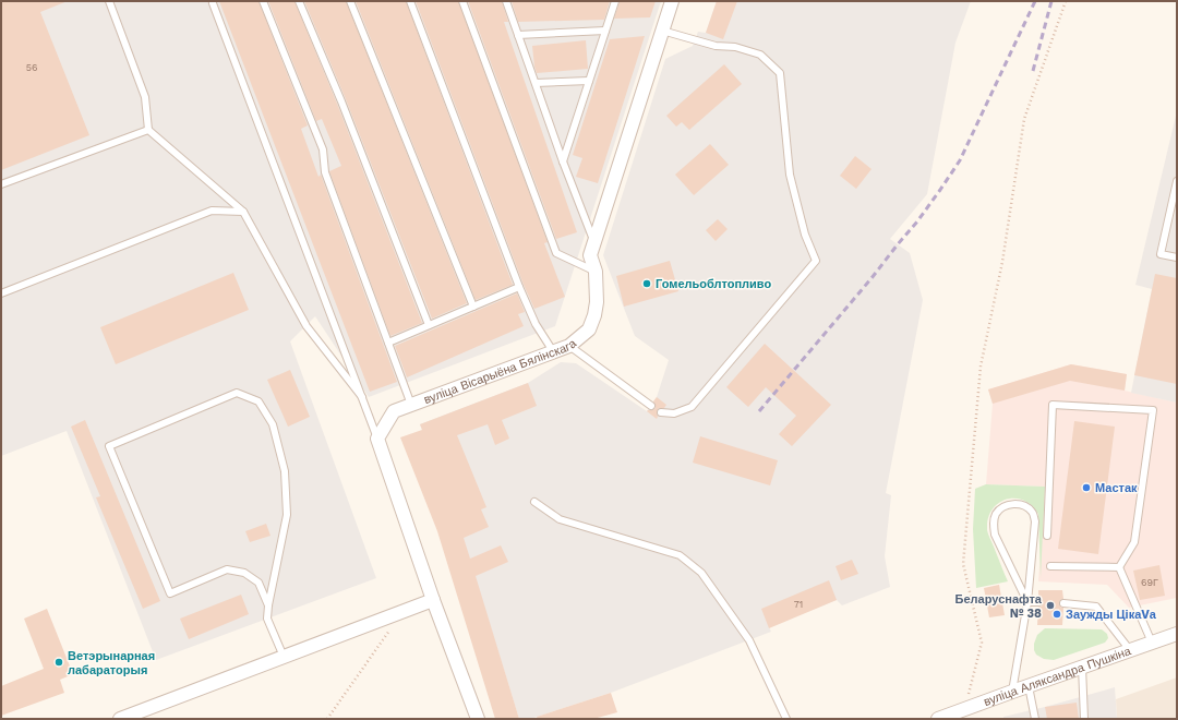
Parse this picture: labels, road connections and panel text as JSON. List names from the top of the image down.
{
  "streets": {
    "street": ["вуліца Вісарыёна Бялінскага", "вуліца Аляксандра Пушкіна"]
  },
  "places": [
    "Гомельоблтопливо",
    "Мастак",
    "Беларуснафта № 38",
    "Заужды ЦікаVа",
    "Ветэрынарная лабараторыя"
  ],
  "house_numbers": ["56", "69Г", "71"]
}
